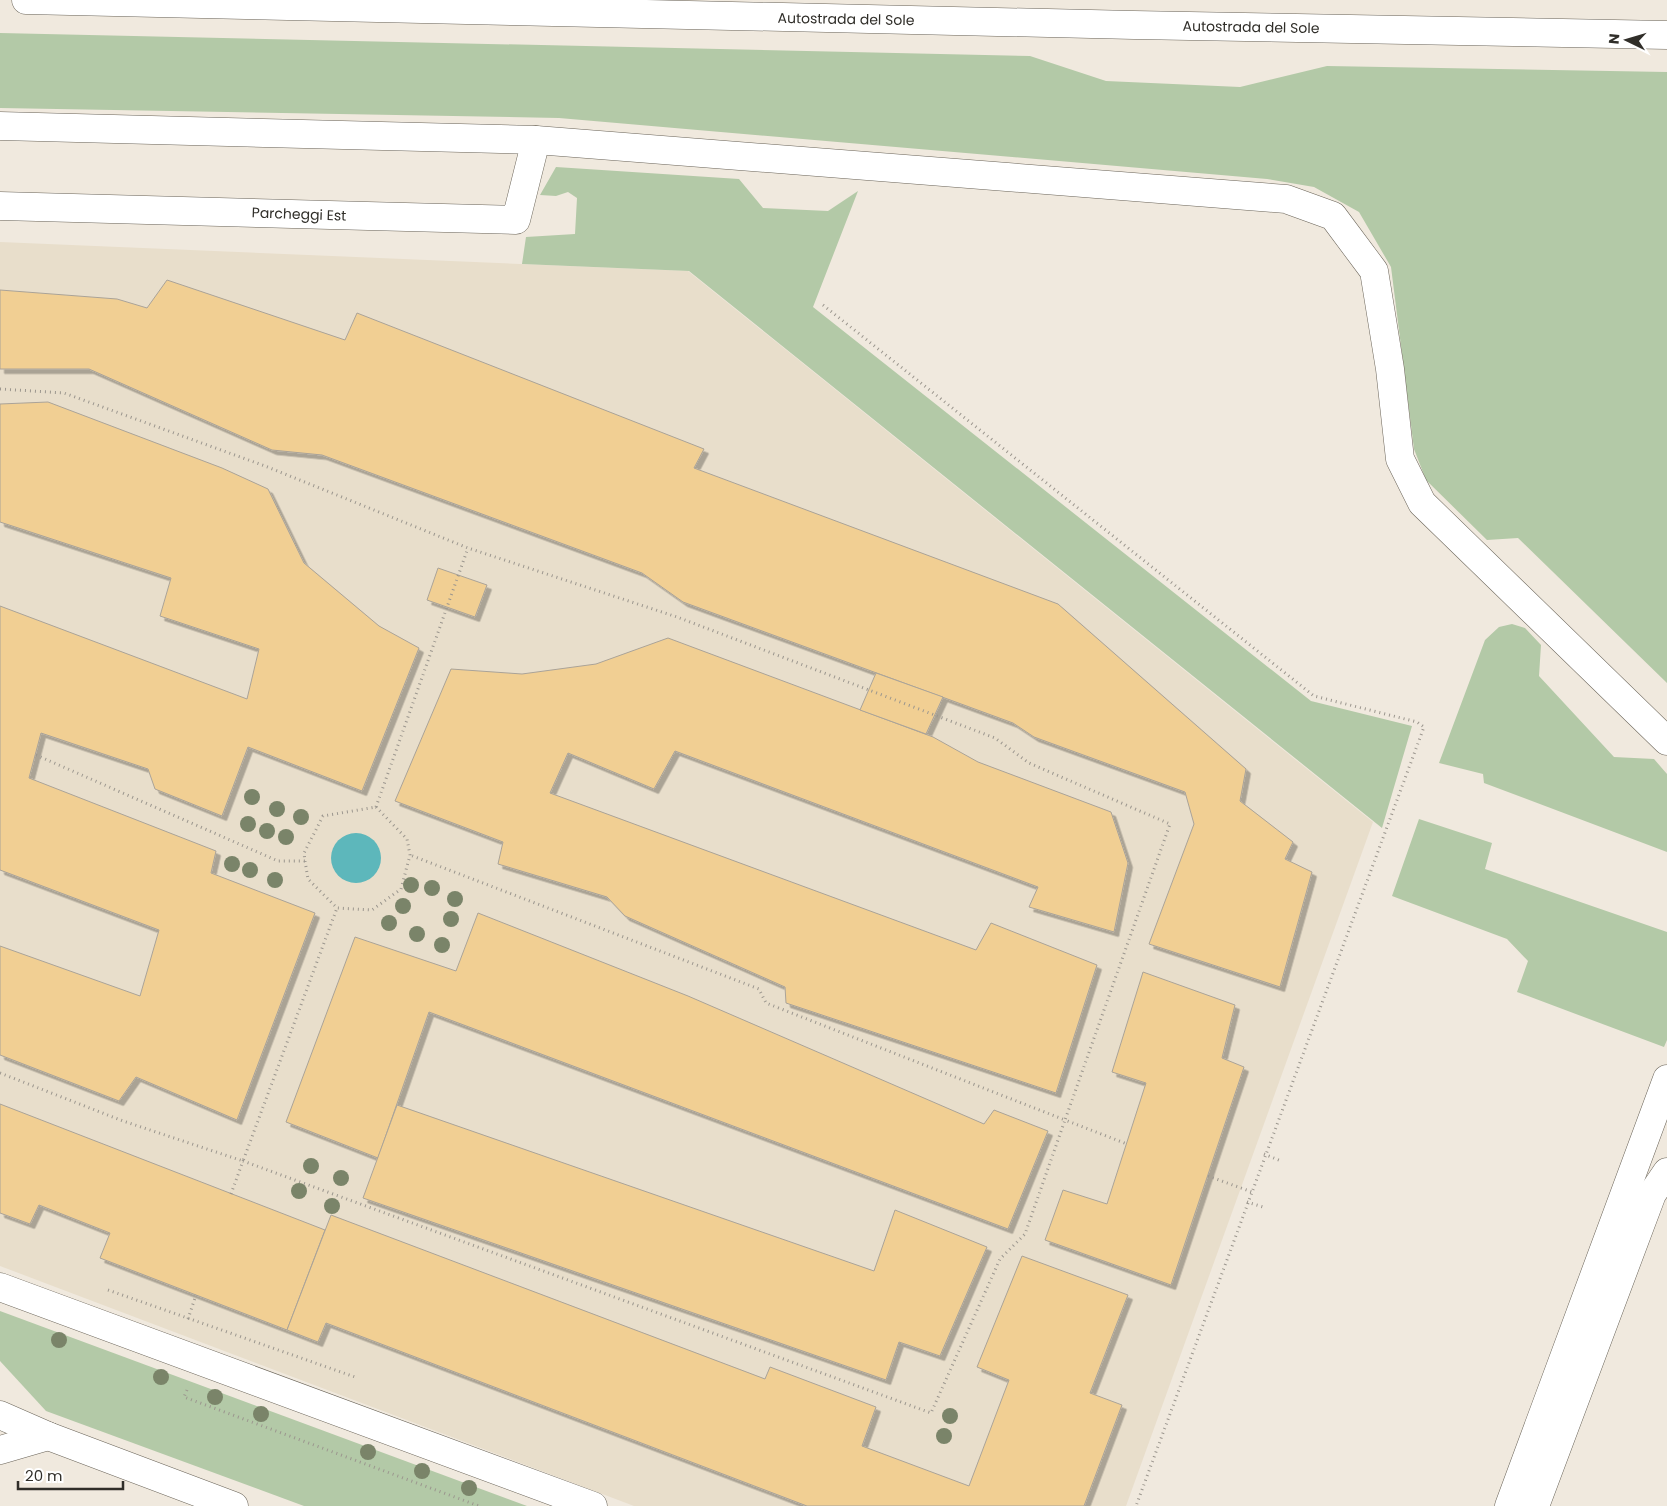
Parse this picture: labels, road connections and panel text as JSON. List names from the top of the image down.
{
  "streets": {
    "main road": ["Autostrada del Sole", "Parcheggi Est"]
  },
  "scale_bar": "20 m",
  "north": "left"
}
